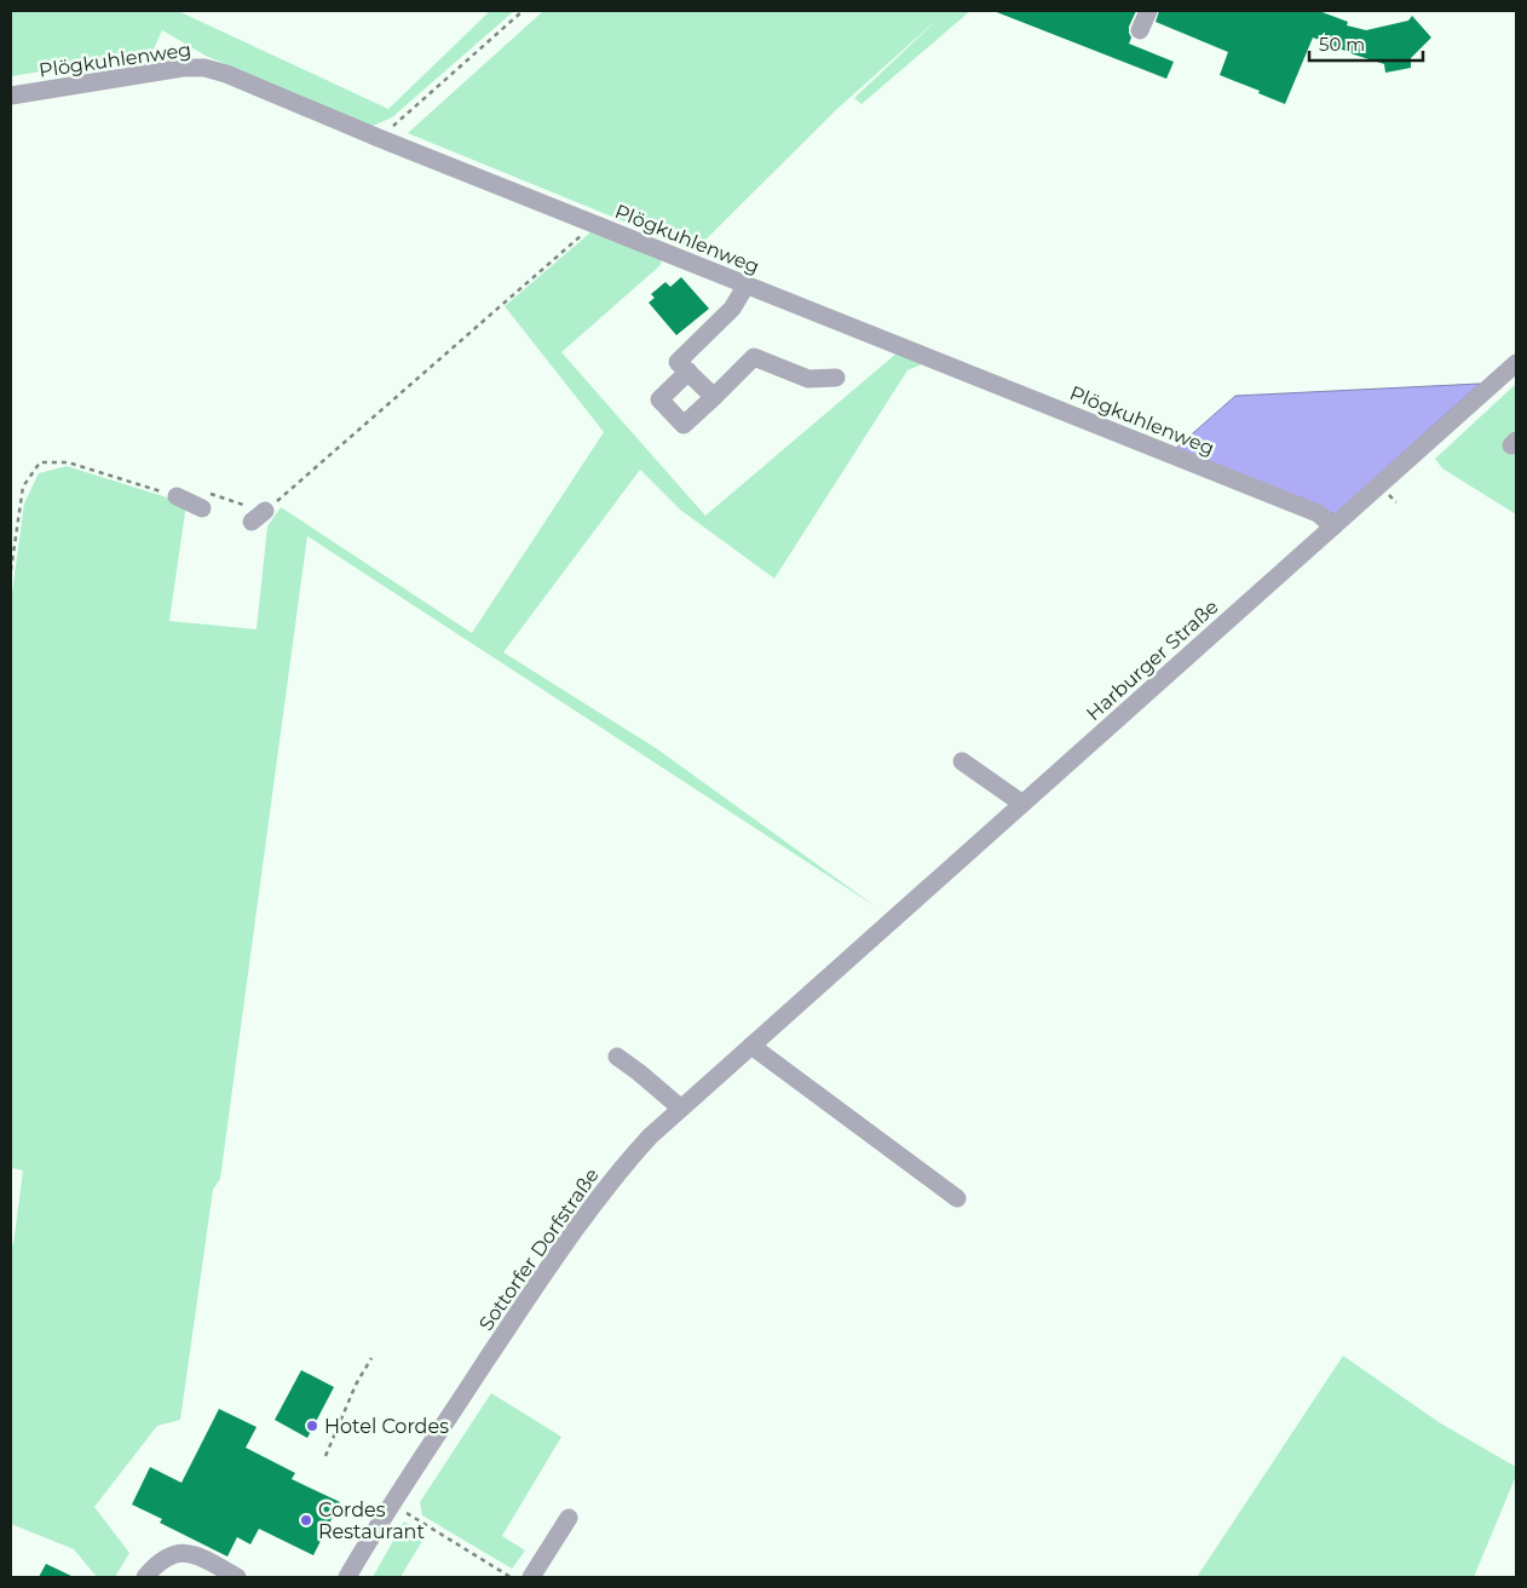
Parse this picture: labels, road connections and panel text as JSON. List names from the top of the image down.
{
  "streets": {
    "street": ["Plögkuhlenweg", "Harburger Straße", "Sottorfer Dorfstraße"]
  },
  "crossings": [
    ["Plögkuhlenweg", "Harburger Straße"],
    ["Harburger Straße", "Sottorfer Dorfstraße"]
  ],
  "places": ["Hotel Cordes", "Cordes Restaurant"],
  "scale_bar": "50 m"
}
